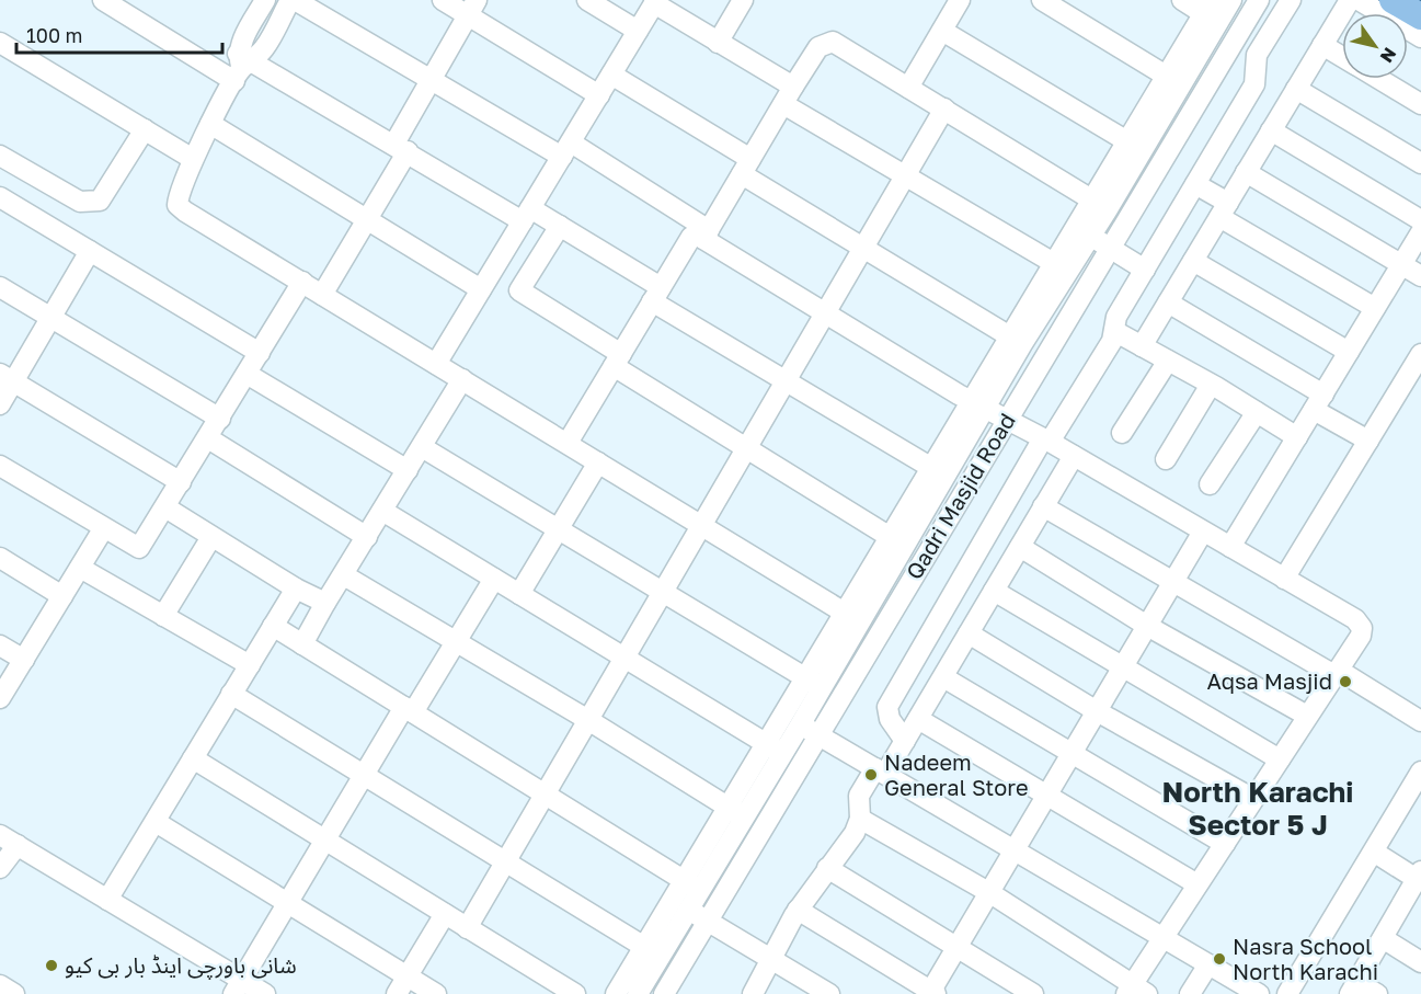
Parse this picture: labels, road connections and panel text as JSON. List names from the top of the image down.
{
  "streets": {
    "street": ["Qadri Masjid Road"]
  },
  "districts": ["North Karachi Sector 5 J"],
  "places": [
    "Aqsa Masjid",
    "Nadeem General Store",
    "Nasra School North Karachi",
    "شانی باورچی اینڈ بار بی کیو"
  ],
  "scale_bar": "100 m",
  "north": "bottom right"
}
